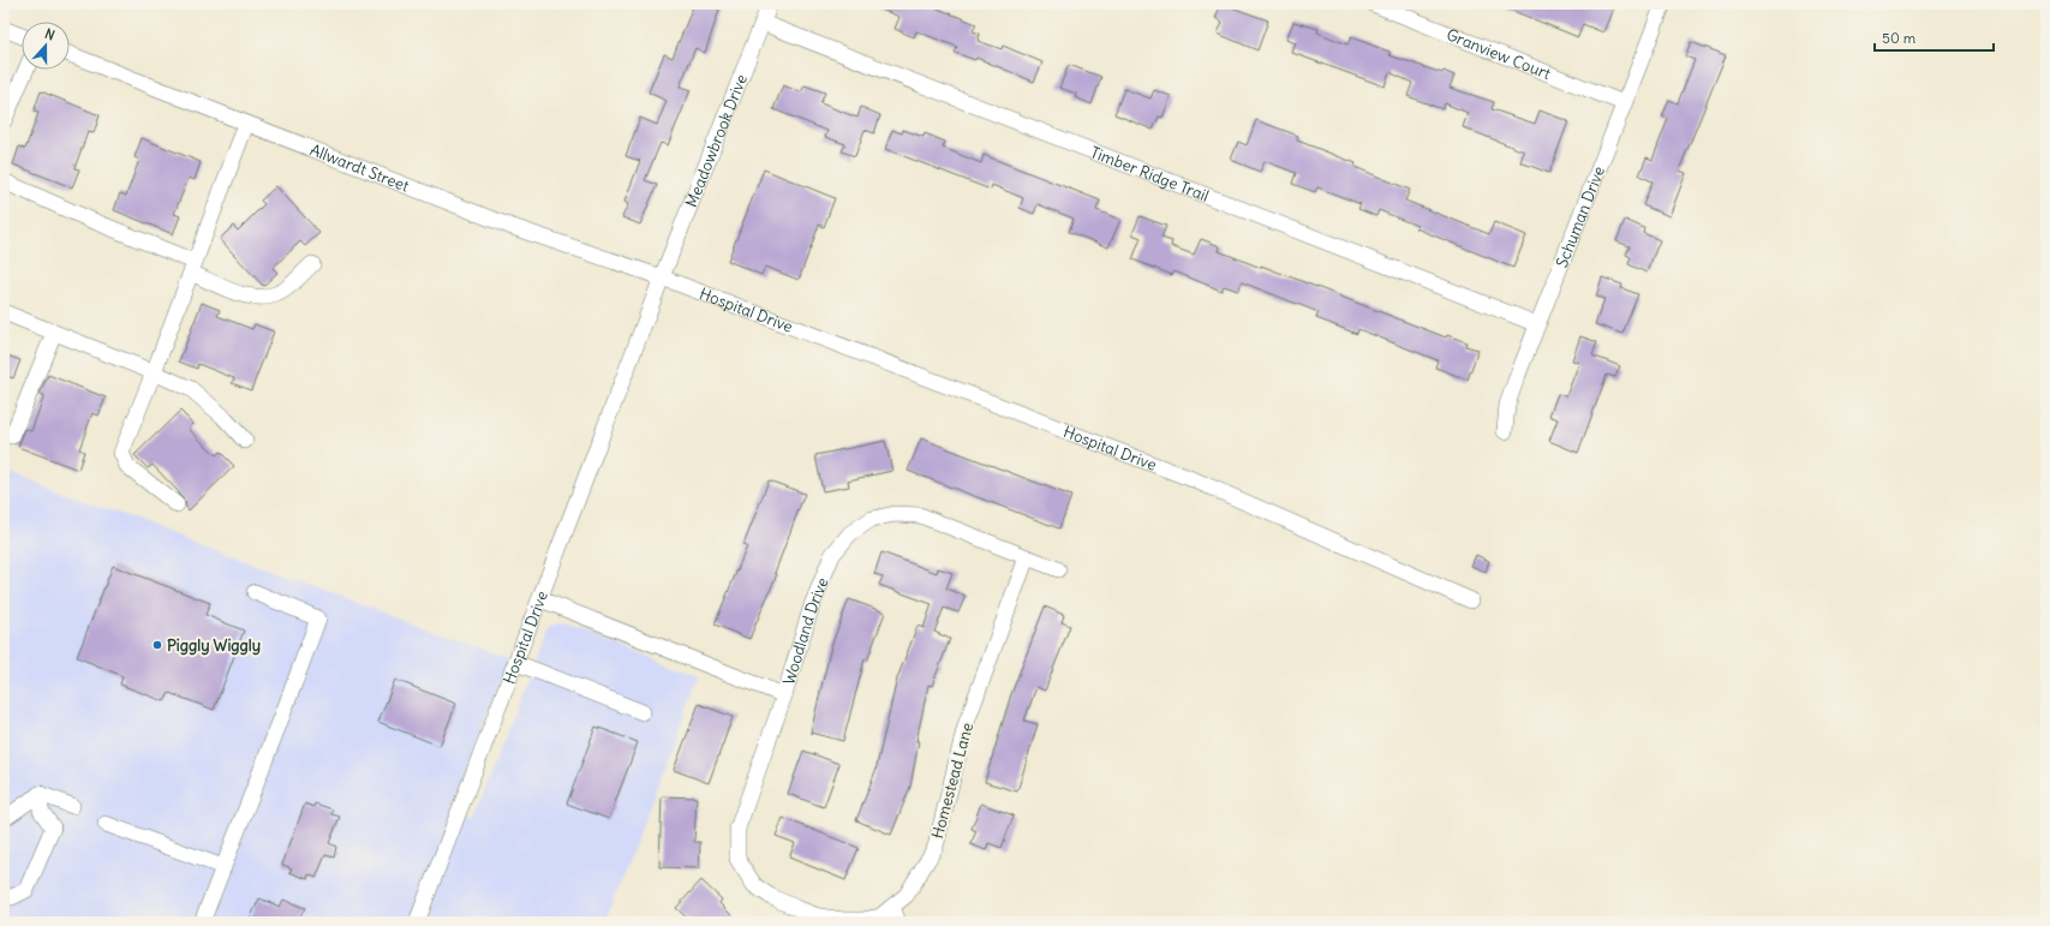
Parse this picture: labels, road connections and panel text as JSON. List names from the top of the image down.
{
  "streets": {
    "street": [
      "Granview Court",
      "Meadowbrook Drive",
      "Allwardt Street",
      "Timber Ridge Trail",
      "Schuman Drive",
      "Hospital Drive",
      "Woodland Drive",
      "Homestead Lane"
    ]
  },
  "crossings": [
    ["Granview Court", "Schuman Drive"],
    ["Meadowbrook Drive", "Allwardt Street"],
    ["Meadowbrook Drive", "Timber Ridge Trail"],
    ["Meadowbrook Drive", "Hospital Drive"],
    ["Allwardt Street", "Hospital Drive"],
    ["Timber Ridge Trail", "Schuman Drive"],
    ["Hospital Drive", "Woodland Drive"],
    ["Woodland Drive", "Homestead Lane"]
  ],
  "places": ["Piggly Wiggly"],
  "scale_bar": "50 m",
  "north": "top"
}
